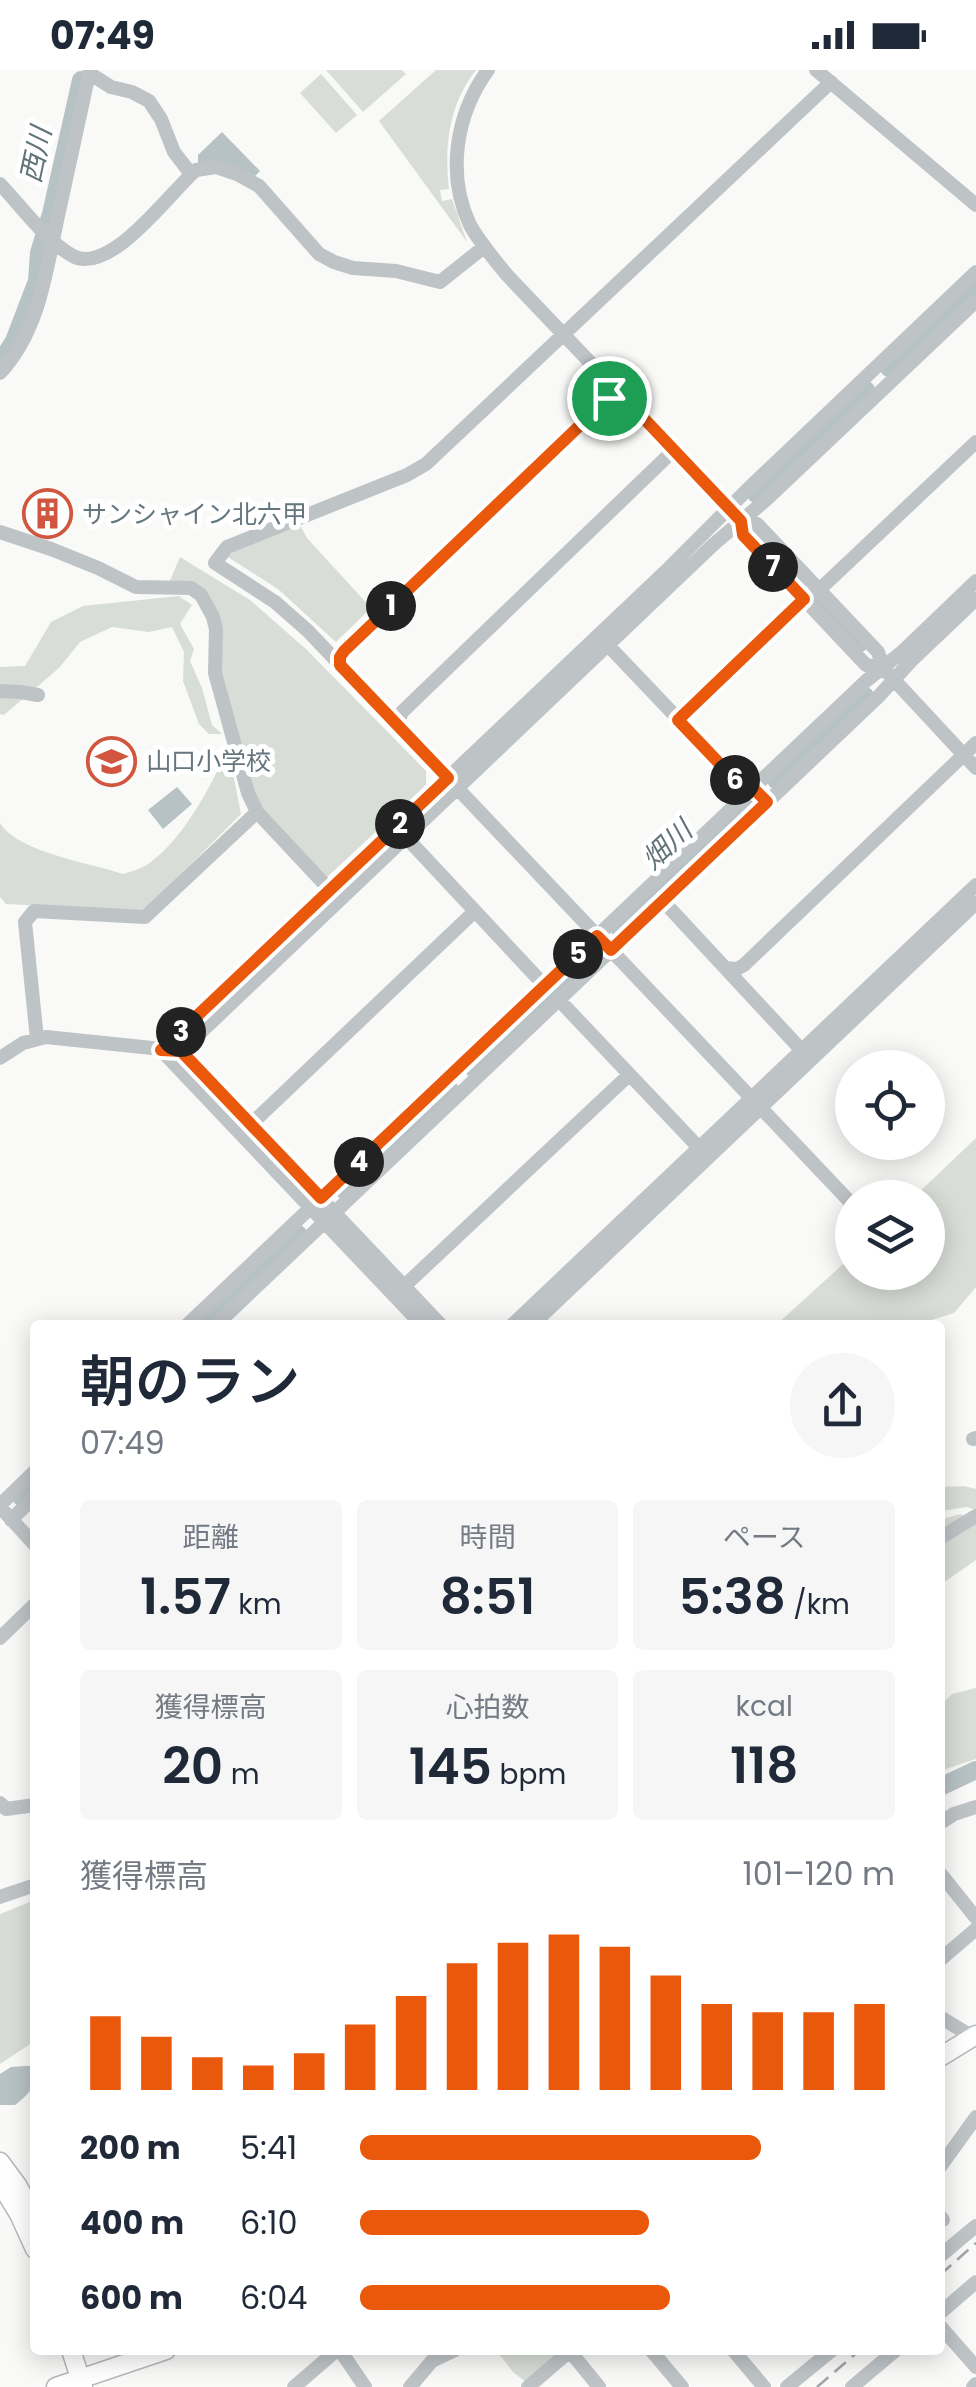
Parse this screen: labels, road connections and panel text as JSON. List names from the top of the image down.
{
  "water": ["西川", "畑川"],
  "places": {
    "building": ["サンシャイン北六甲"],
    "school or university": ["山口小学校"]
  },
  "page": {
    "status": "07:49",
    "pins": [
      "7",
      "1",
      "6",
      "2",
      "5",
      "3",
      "4"
    ],
    "heading": ["朝のラン", "07:49"],
    "stats": [
      ["距離", "1.57 km"],
      ["時間", "8:51"],
      ["ペース", "5:38 /km"],
      ["獲得標高", "20 m"],
      ["心拍数", "145 bpm"],
      ["kcal", "118"]
    ],
    "chart": ["獲得標高", "101–120 m"],
    "list": [
      {
        "name": "200 m",
        "note": "5:41"
      },
      {
        "name": "400 m",
        "note": "6:10"
      },
      {
        "name": "600 m",
        "note": "6:04"
      }
    ]
  }
}
